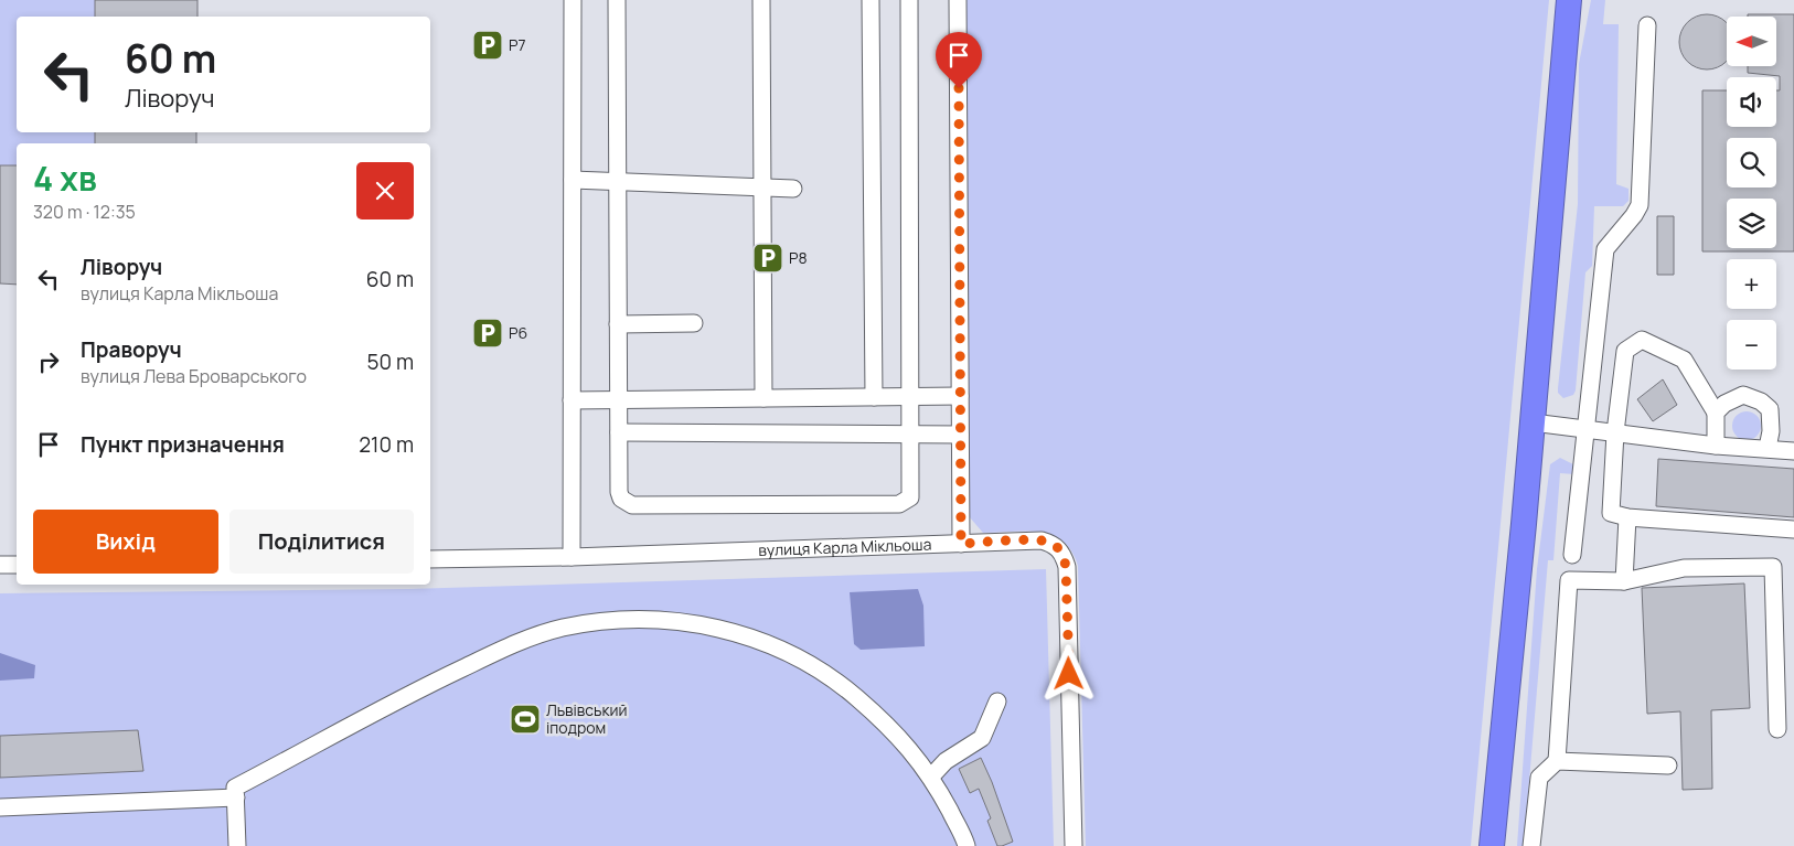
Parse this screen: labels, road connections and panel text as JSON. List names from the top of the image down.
{
  "streets": {
    "street": ["вулиця Карла Мікльоша"]
  },
  "places": {
    "parking": ["P7", "P8", "P6"],
    "sports": ["Львівський іподром"]
  },
  "north": "left",
  "page": {
    "map_buttons": ["+", "−"],
    "turn": ["60 m", "Ліворуч"],
    "heading": ["4 хв", "320 m · 12:35"],
    "list": [
      {
        "name": "Ліворуч",
        "note": "вулиця Карла Мікльоша",
        "value": "60 m"
      },
      {
        "name": "Праворуч",
        "note": "вулиця Лева Броварського",
        "value": "50 m"
      },
      {
        "name": "Пункт призначення",
        "value": "210 m"
      }
    ],
    "buttons": ["Вихід", "Поділитися"]
  }
}
